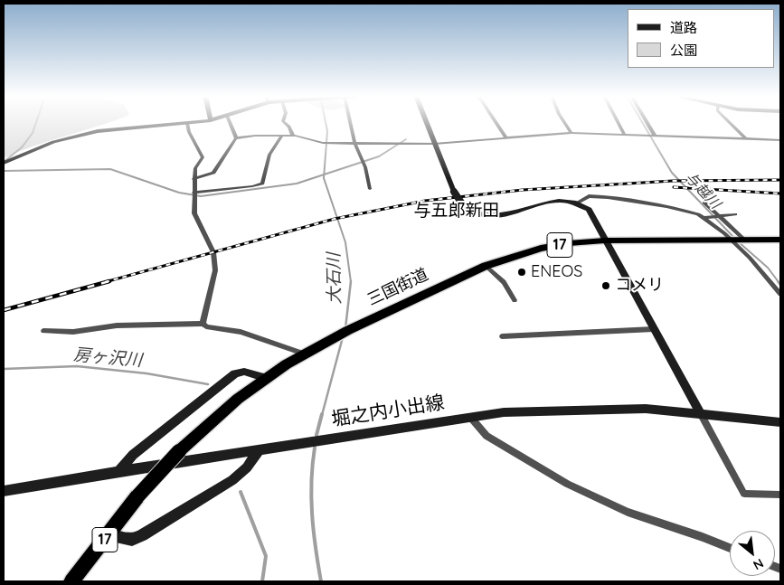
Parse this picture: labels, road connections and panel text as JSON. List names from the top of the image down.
{
  "streets": {
    "highway": ["17", "三国街道"],
    "main road": ["堀之内小出線"]
  },
  "districts": ["与五郎新田"],
  "water": ["与越川", "大石川", "房ヶ沢川"],
  "places": ["ENEOS", "コメリ"],
  "legend": ["道路", "公園"],
  "north": "bottom right"
}
